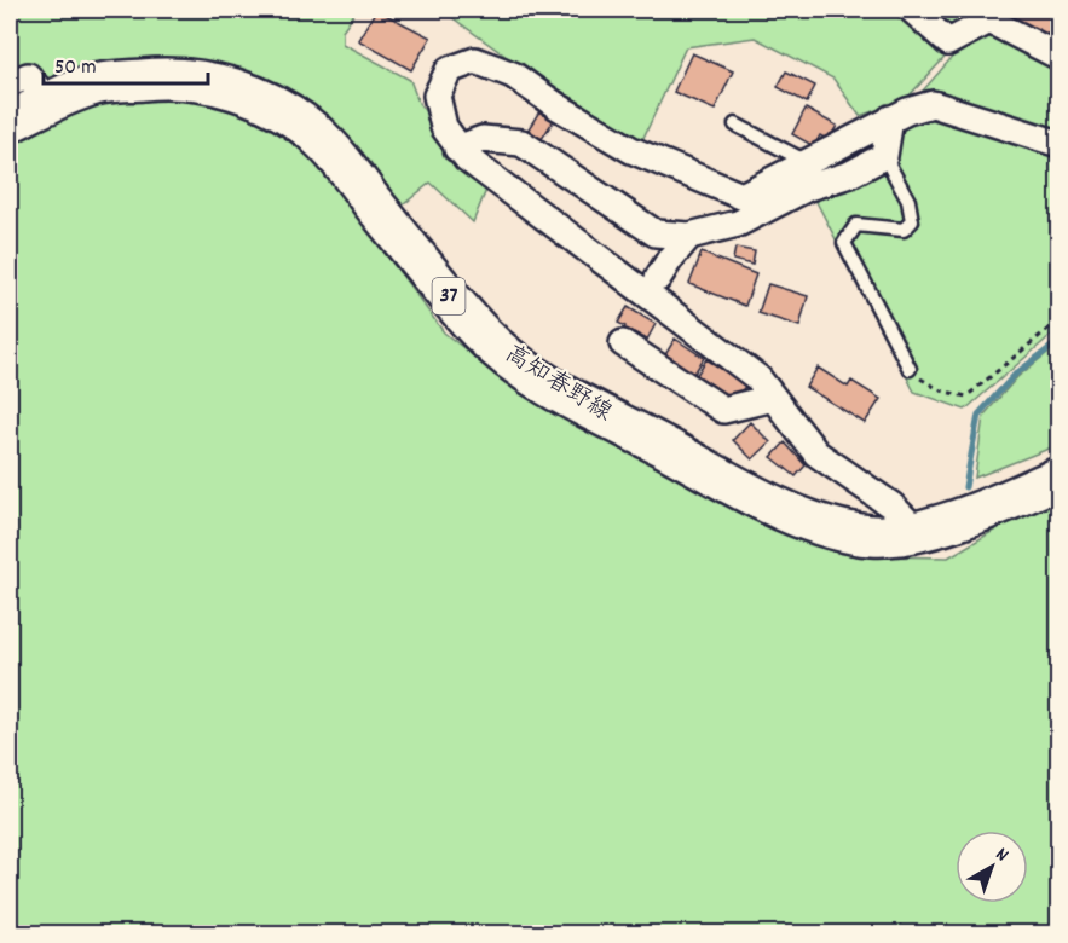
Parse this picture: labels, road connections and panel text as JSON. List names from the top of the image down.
{
  "streets": {
    "main road": ["37", "高知春野線"]
  },
  "scale_bar": "50 m",
  "north": "top right"
}
